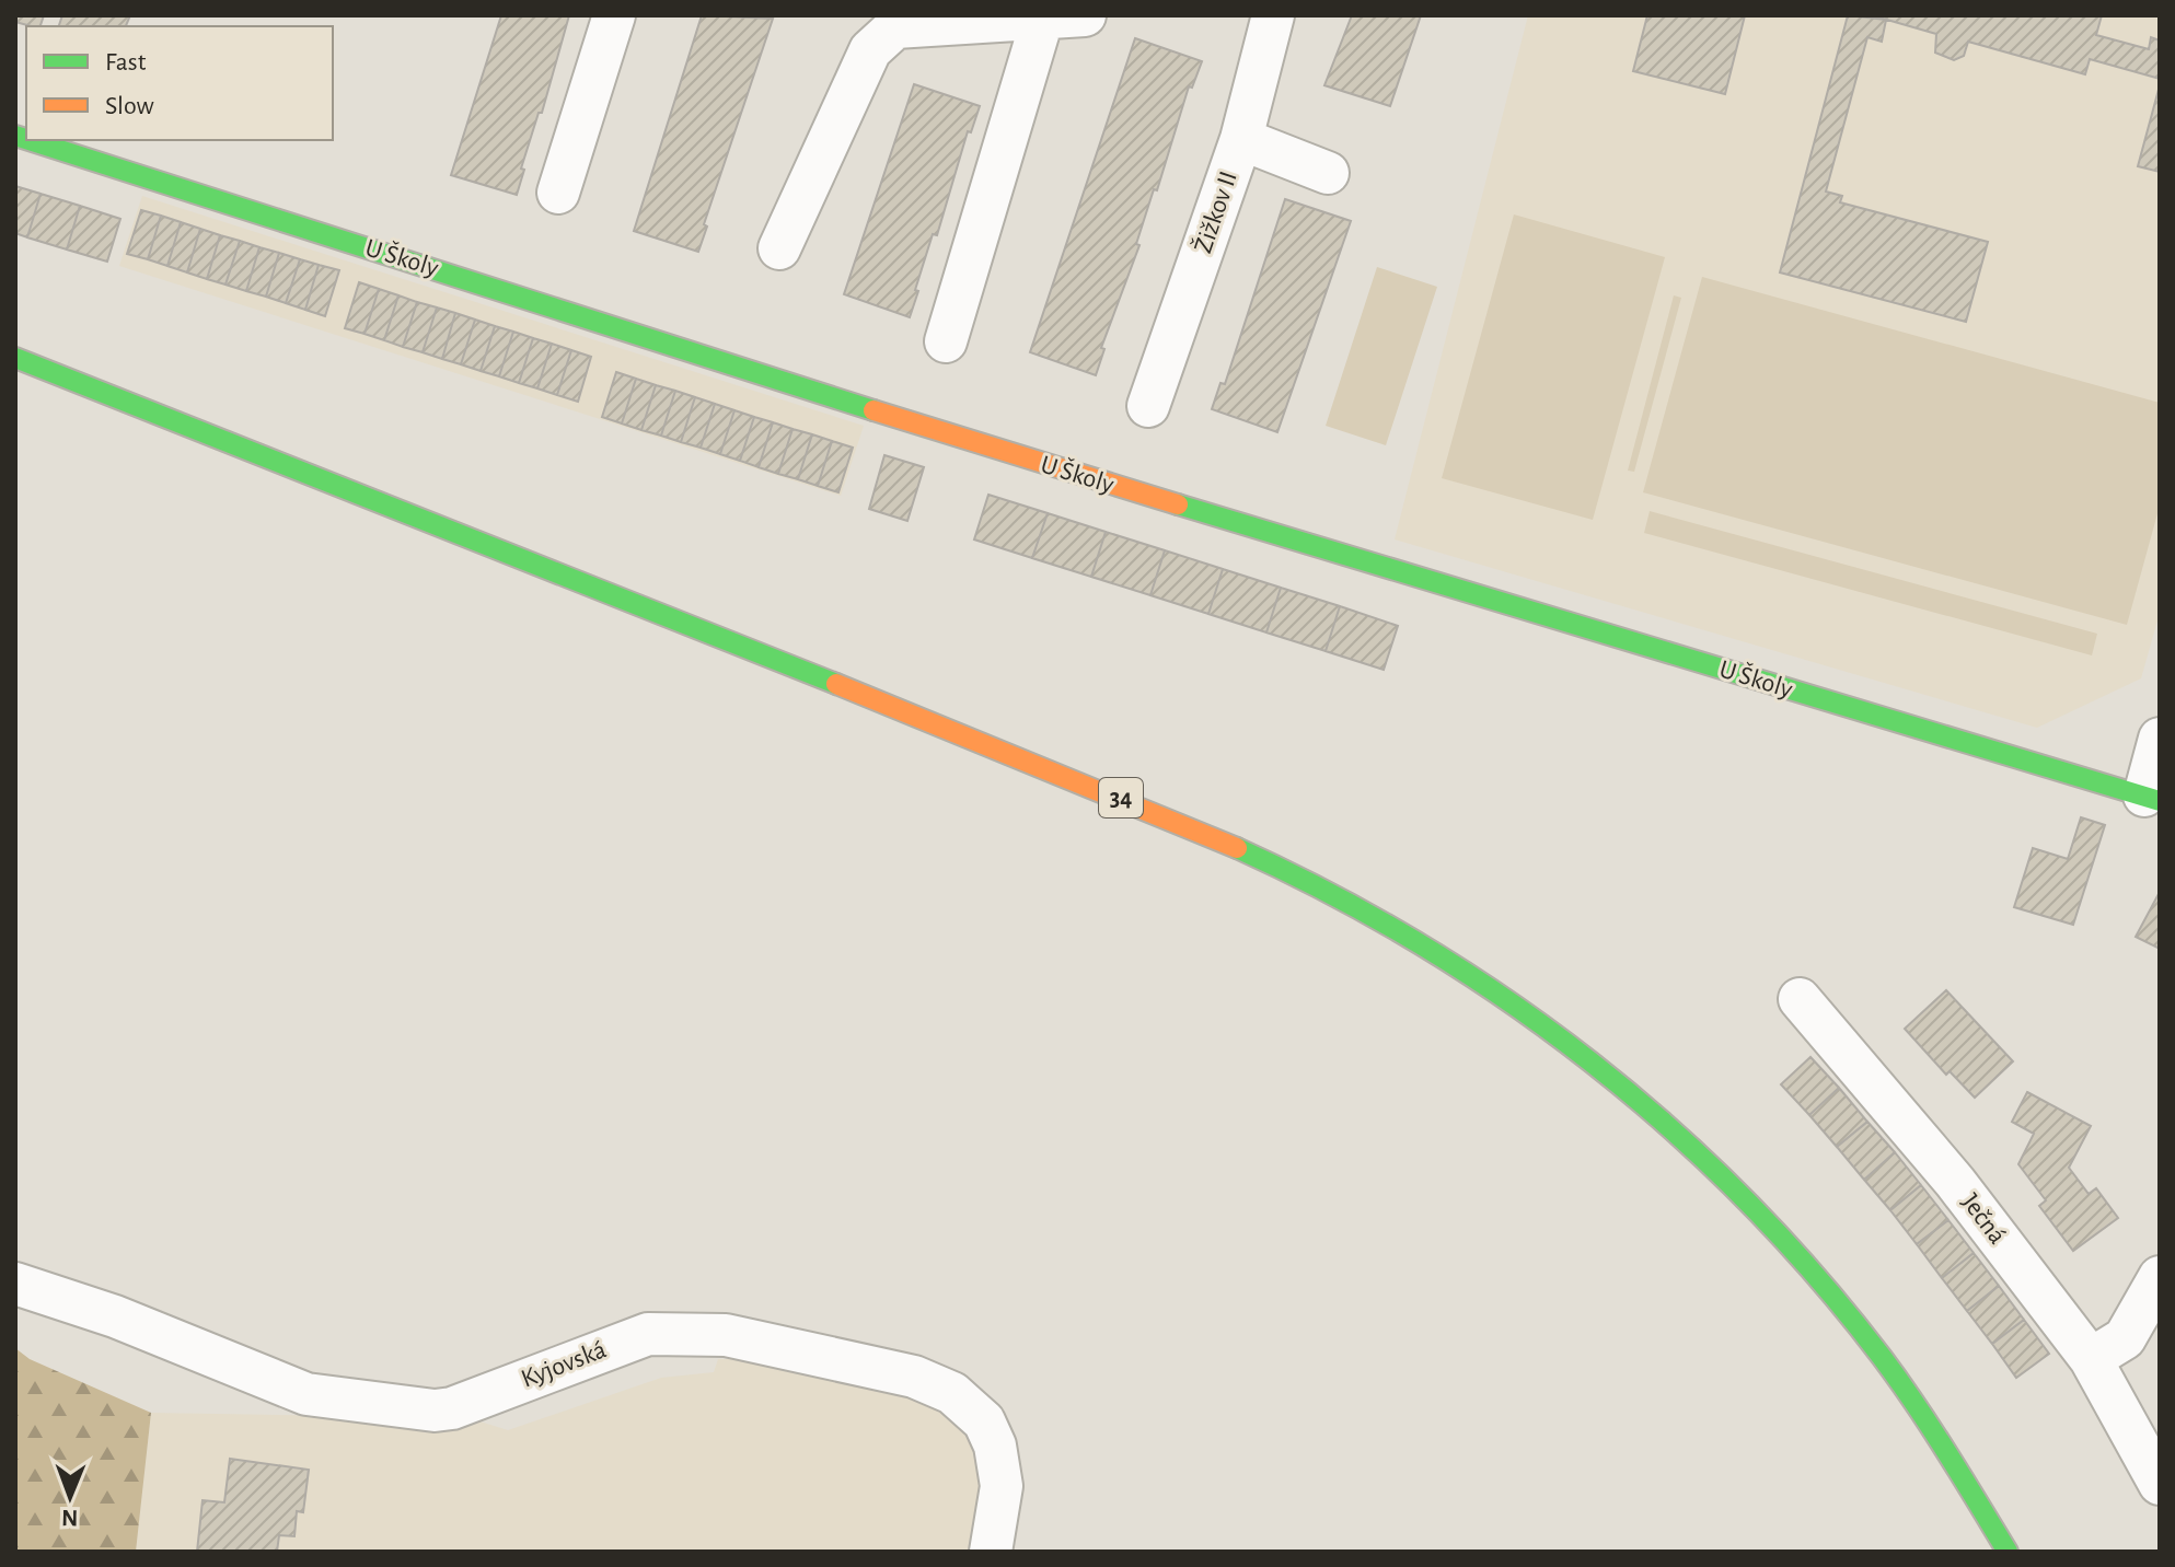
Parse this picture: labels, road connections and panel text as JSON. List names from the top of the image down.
{
  "streets": {
    "main road": ["U Školy", "34"],
    "street": ["Žižkov II", "Ječná", "Kyjovská"]
  },
  "legend": ["Fast", "Slow"],
  "north": "bottom"
}
